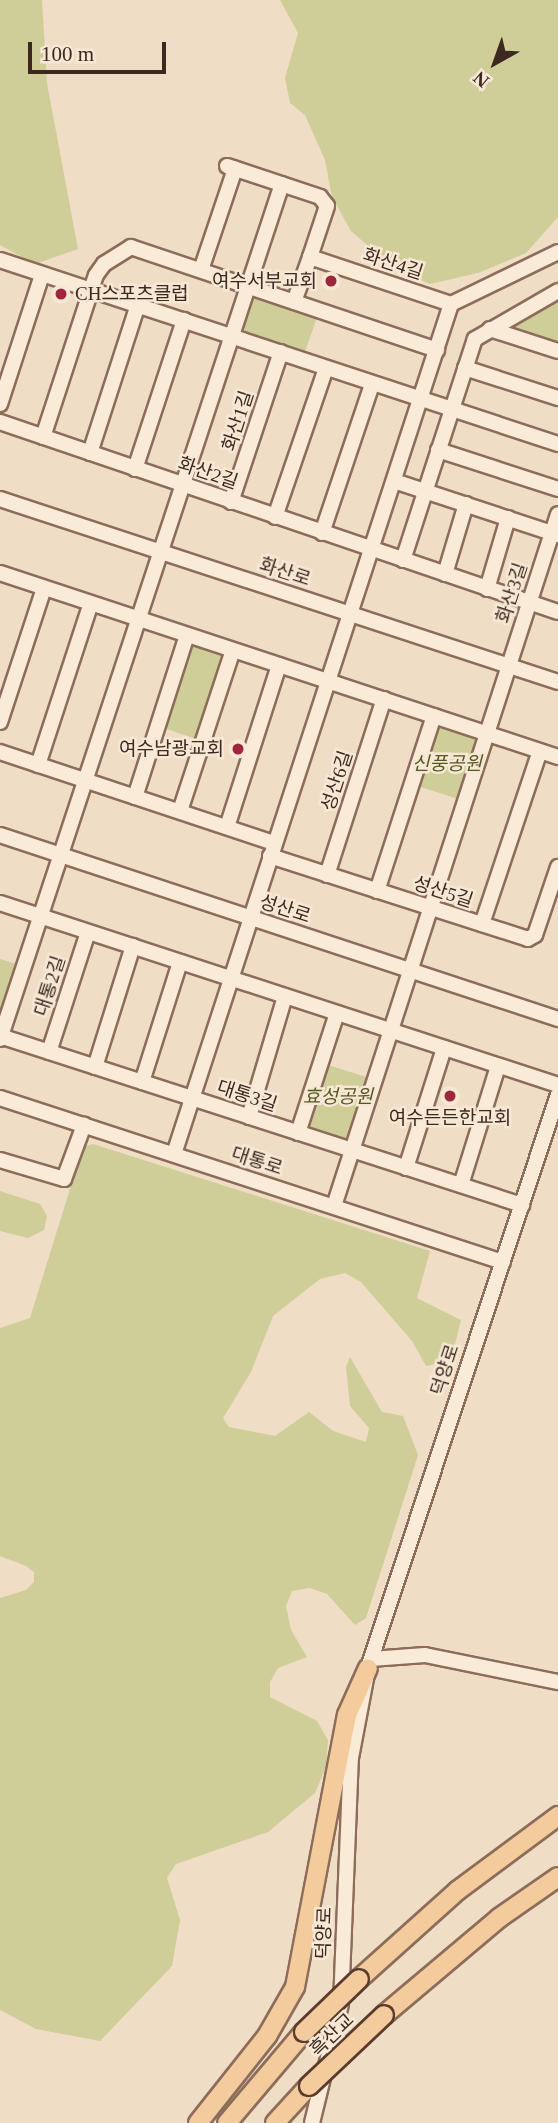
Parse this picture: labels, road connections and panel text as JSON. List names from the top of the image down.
{
  "streets": {
    "main road": ["흑산교"],
    "street": [
      "화산4길",
      "화산1길",
      "화산2길",
      "화산로",
      "화산3길",
      "성산6길",
      "성산5길",
      "성산로",
      "대통2길",
      "대통3길",
      "대통로",
      "덕양로"
    ]
  },
  "crossings": [
    ["화산1길", "화산2길"],
    ["화산1길", "화산로"],
    ["화산2길", "화산3길"],
    ["화산2길", "성산6길"],
    ["화산로", "화산3길"],
    ["화산로", "성산6길"],
    ["성산6길", "성산5길"],
    ["성산6길", "성산로"],
    ["성산5길", "대통2길"],
    ["성산로", "대통2길"],
    ["대통2길", "대통3길"],
    ["대통3길", "덕양로"],
    ["대통로", "덕양로"]
  ],
  "parks": ["신풍공원", "효성공원"],
  "places": [
    "여수서부교회",
    "CH스포츠클럽",
    "여수남광교회",
    "여수든든한교회"
  ],
  "scale_bar": "100 m",
  "north": "bottom left"
}
